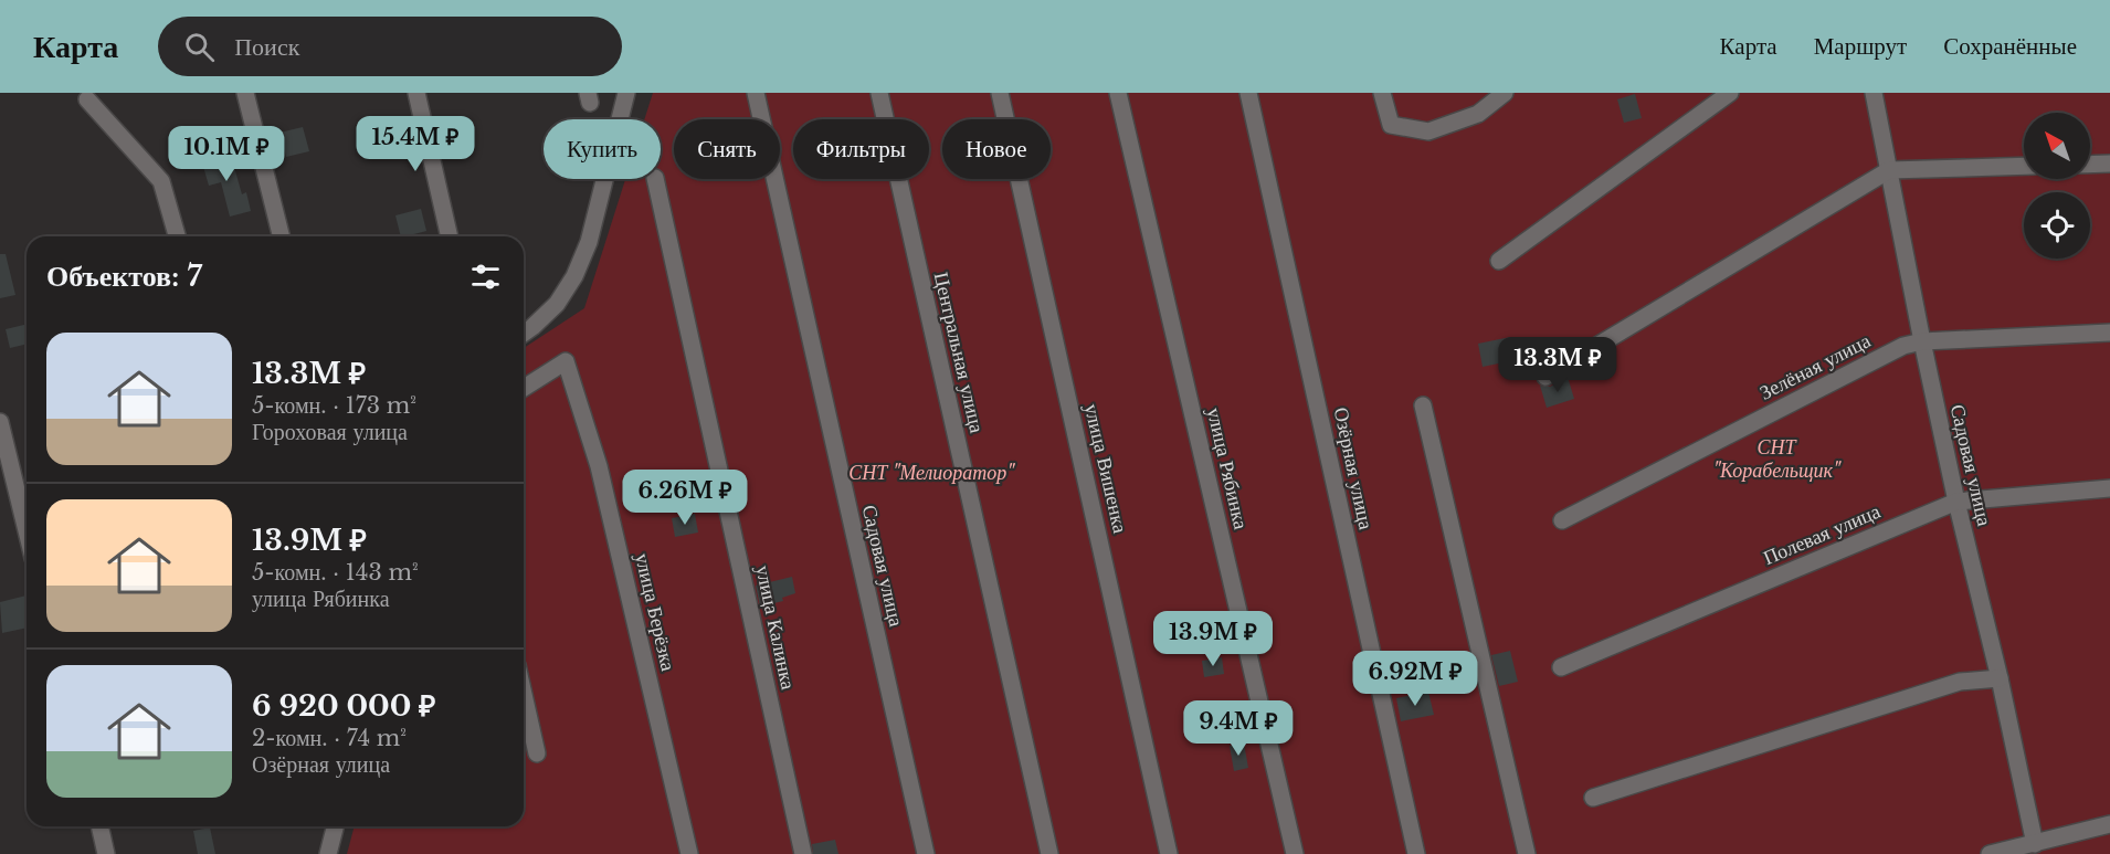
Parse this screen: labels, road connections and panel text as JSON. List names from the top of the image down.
{
  "streets": {
    "street": [
      "Центральная улица",
      "Зелёная улица",
      "Садовая улица",
      "улица Вишенка",
      "улица Рябинка",
      "Озёрная улица",
      "Полевая улица",
      "улица Берёзка",
      "улица Калинка"
    ]
  },
  "crossings": [
    ["Зелёная улица", "Садовая улица"],
    ["Садовая улица", "Полевая улица"]
  ],
  "parks": ["СНТ \"Корабельщик\"", "СНТ \"Мелиоратор\""],
  "north": "top left",
  "page": {
    "header": "Карта",
    "search": "Поиск",
    "nav": ["Карта", "Маршрут", "Сохранённые"],
    "price": [
      "15.4M ₽",
      "10.1M ₽",
      "13.3M ₽",
      "6.26M ₽",
      "13.9M ₽",
      "6.92M ₽",
      "9.4M ₽"
    ],
    "chip": [
      "Купить",
      "Снять",
      "Фильтры",
      "Новое"
    ],
    "heading": "Объектов: 7",
    "list": [
      {
        "name": "13.3M ₽",
        "note": "5-комн. · 173 m² · Гороховая улица"
      },
      {
        "name": "13.9M ₽",
        "note": "5-комн. · 143 m² · улица Рябинка"
      },
      {
        "name": "6 920 000 ₽",
        "note": "2-комн. · 74 m² · Озёрная улица"
      }
    ]
  }
}
